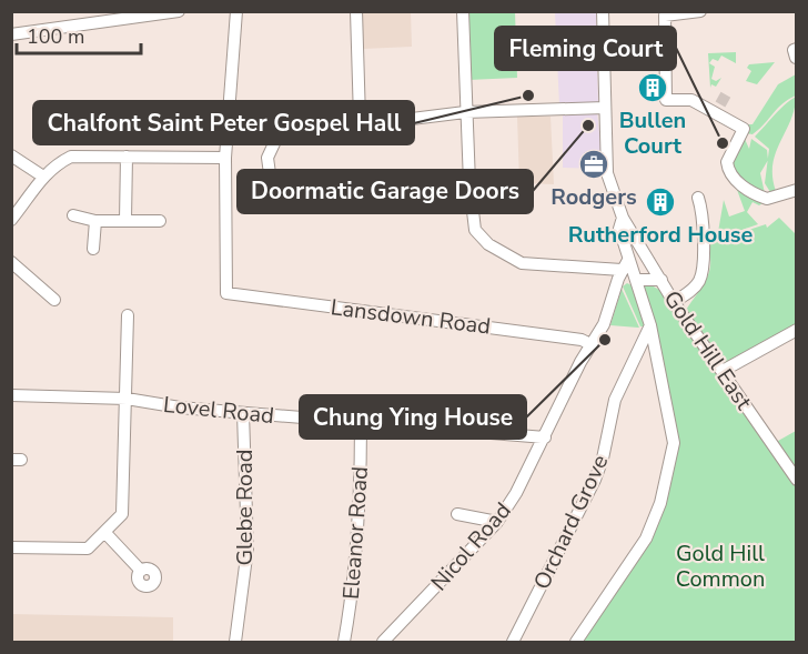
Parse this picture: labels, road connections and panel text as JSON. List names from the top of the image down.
{
  "streets": {
    "street": [
      "Lansdown Road",
      "Gold Hill East",
      "Lovel Road",
      "Glebe Road",
      "Orchard Grove",
      "Eleanor Road",
      "Nicol Road"
    ]
  },
  "crossings": [
    ["Lansdown Road", "Nicol Road"],
    ["Lovel Road", "Glebe Road"],
    ["Lovel Road", "Eleanor Road"],
    ["Lovel Road", "Nicol Road"]
  ],
  "parks": ["Gold Hill Common"],
  "places": {
    "building": ["Bullen Court", "Rutherford House"],
    "other": [
      "Chalfont Saint Peter Gospel Hall",
      "Doormatic Garage Doors",
      "Fleming Court",
      "Chung Ying House"
    ],
    "office": ["Rodgers"]
  },
  "scale_bar": "100 m"
}
